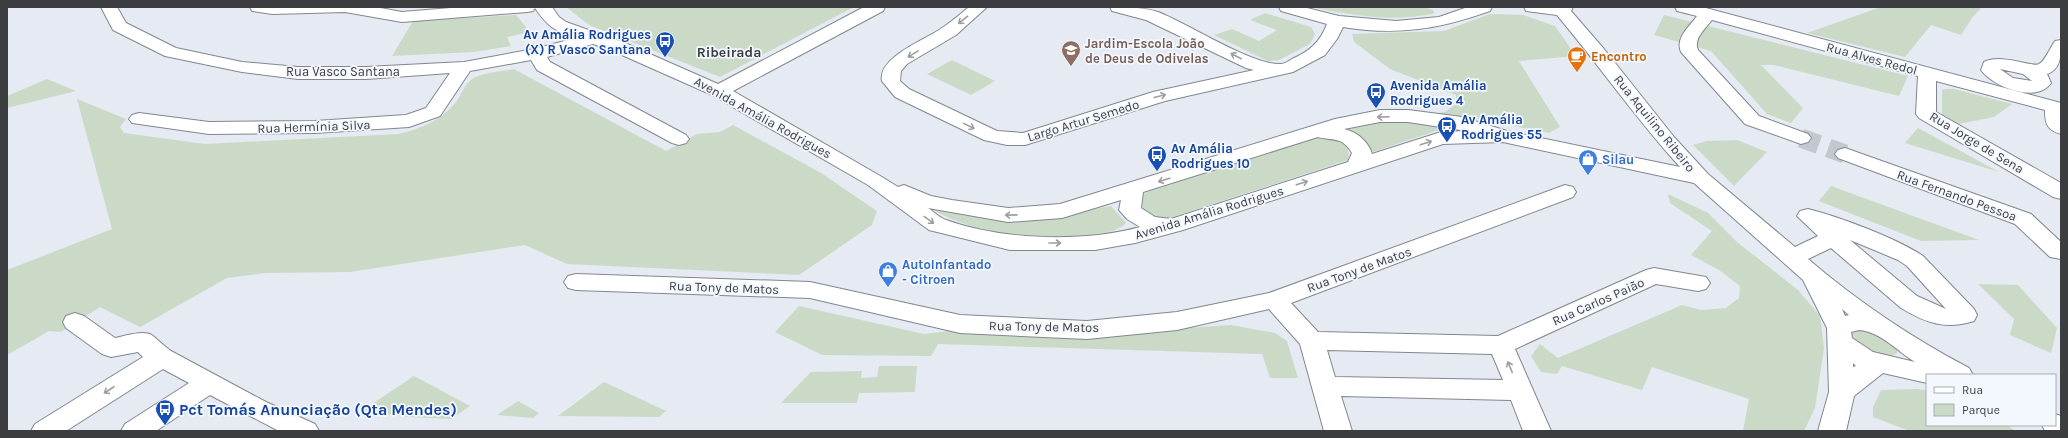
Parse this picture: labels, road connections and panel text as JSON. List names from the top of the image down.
{
  "streets": {
    "street": [
      "Rua Alves Redol",
      "Rua Vasco Santana",
      "Avenida Amália Rodrigues",
      "Largo Artur Semedo",
      "Rua Aquilino Ribeiro",
      "Rua Hermínia Silva",
      "Rua Jorge de Sena",
      "Rua Fernando Pessoa",
      "Rua Tony de Matos",
      "Rua Carlos Paião"
    ]
  },
  "crossings": [
    ["Rua Alves Redol", "Rua Jorge de Sena"],
    ["Rua Vasco Santana", "Avenida Amália Rodrigues"],
    ["Rua Vasco Santana", "Rua Hermínia Silva"],
    ["Avenida Amália Rodrigues", "Rua Aquilino Ribeiro"]
  ],
  "districts": ["Ribeirada"],
  "places": {
    "bus stop": [
      "Av Amália Rodrigues (X) R Vasco Santana",
      "Avenida Amália Rodrigues 4",
      "Av Amália Rodrigues 55",
      "Av Amália Rodrigues 10",
      "Pct Tomás Anunciação (Qta Mendes)"
    ],
    "school or university": ["Jardim-Escola João de Deus de Odivelas"],
    "cafe": ["Encontro"],
    "shop": ["Silau", "AutoInfantado - Citroen"]
  },
  "legend": ["Rua", "Parque"]
}
